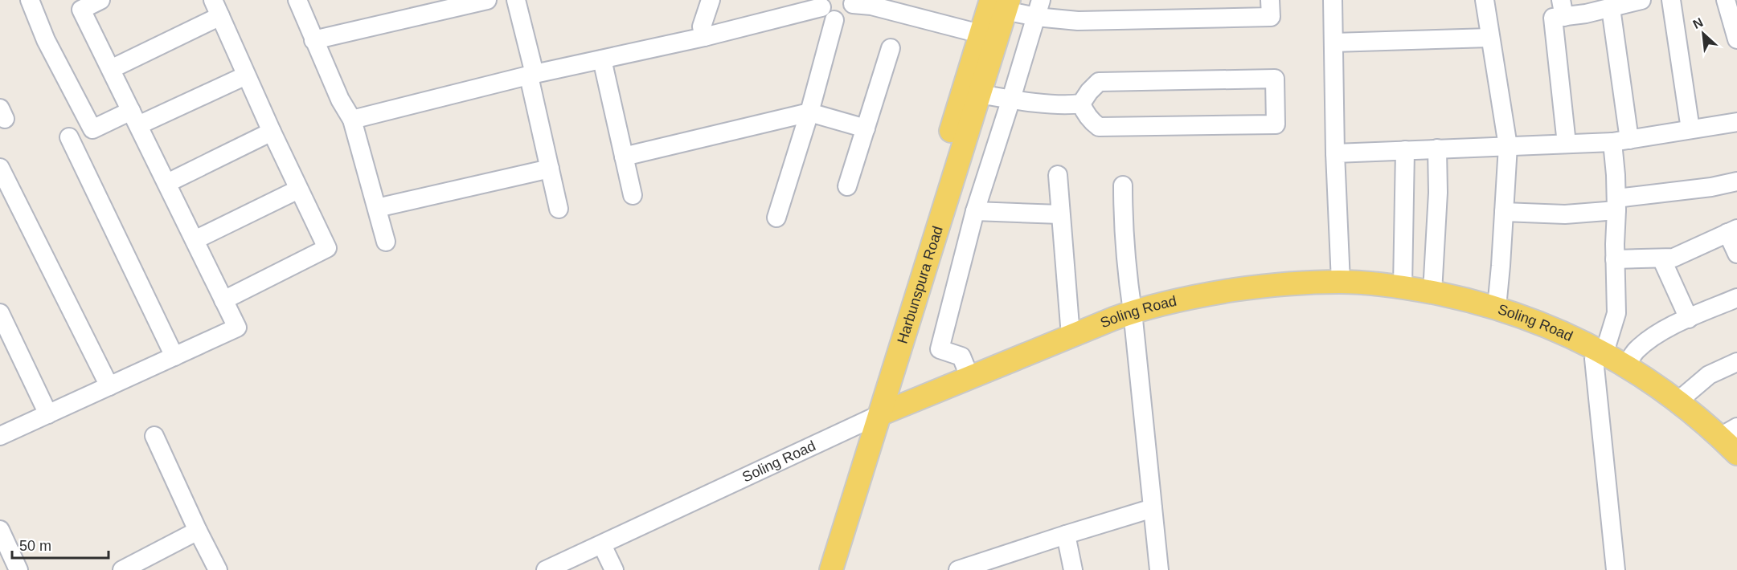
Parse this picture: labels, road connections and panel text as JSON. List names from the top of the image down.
{
  "streets": {
    "main road": ["Harbunspura Road", "Soling Road"]
  },
  "crossings": [
    ["Harbunspura Road", "Soling Road"]
  ],
  "scale_bar": "50 m",
  "north": "top left"
}
